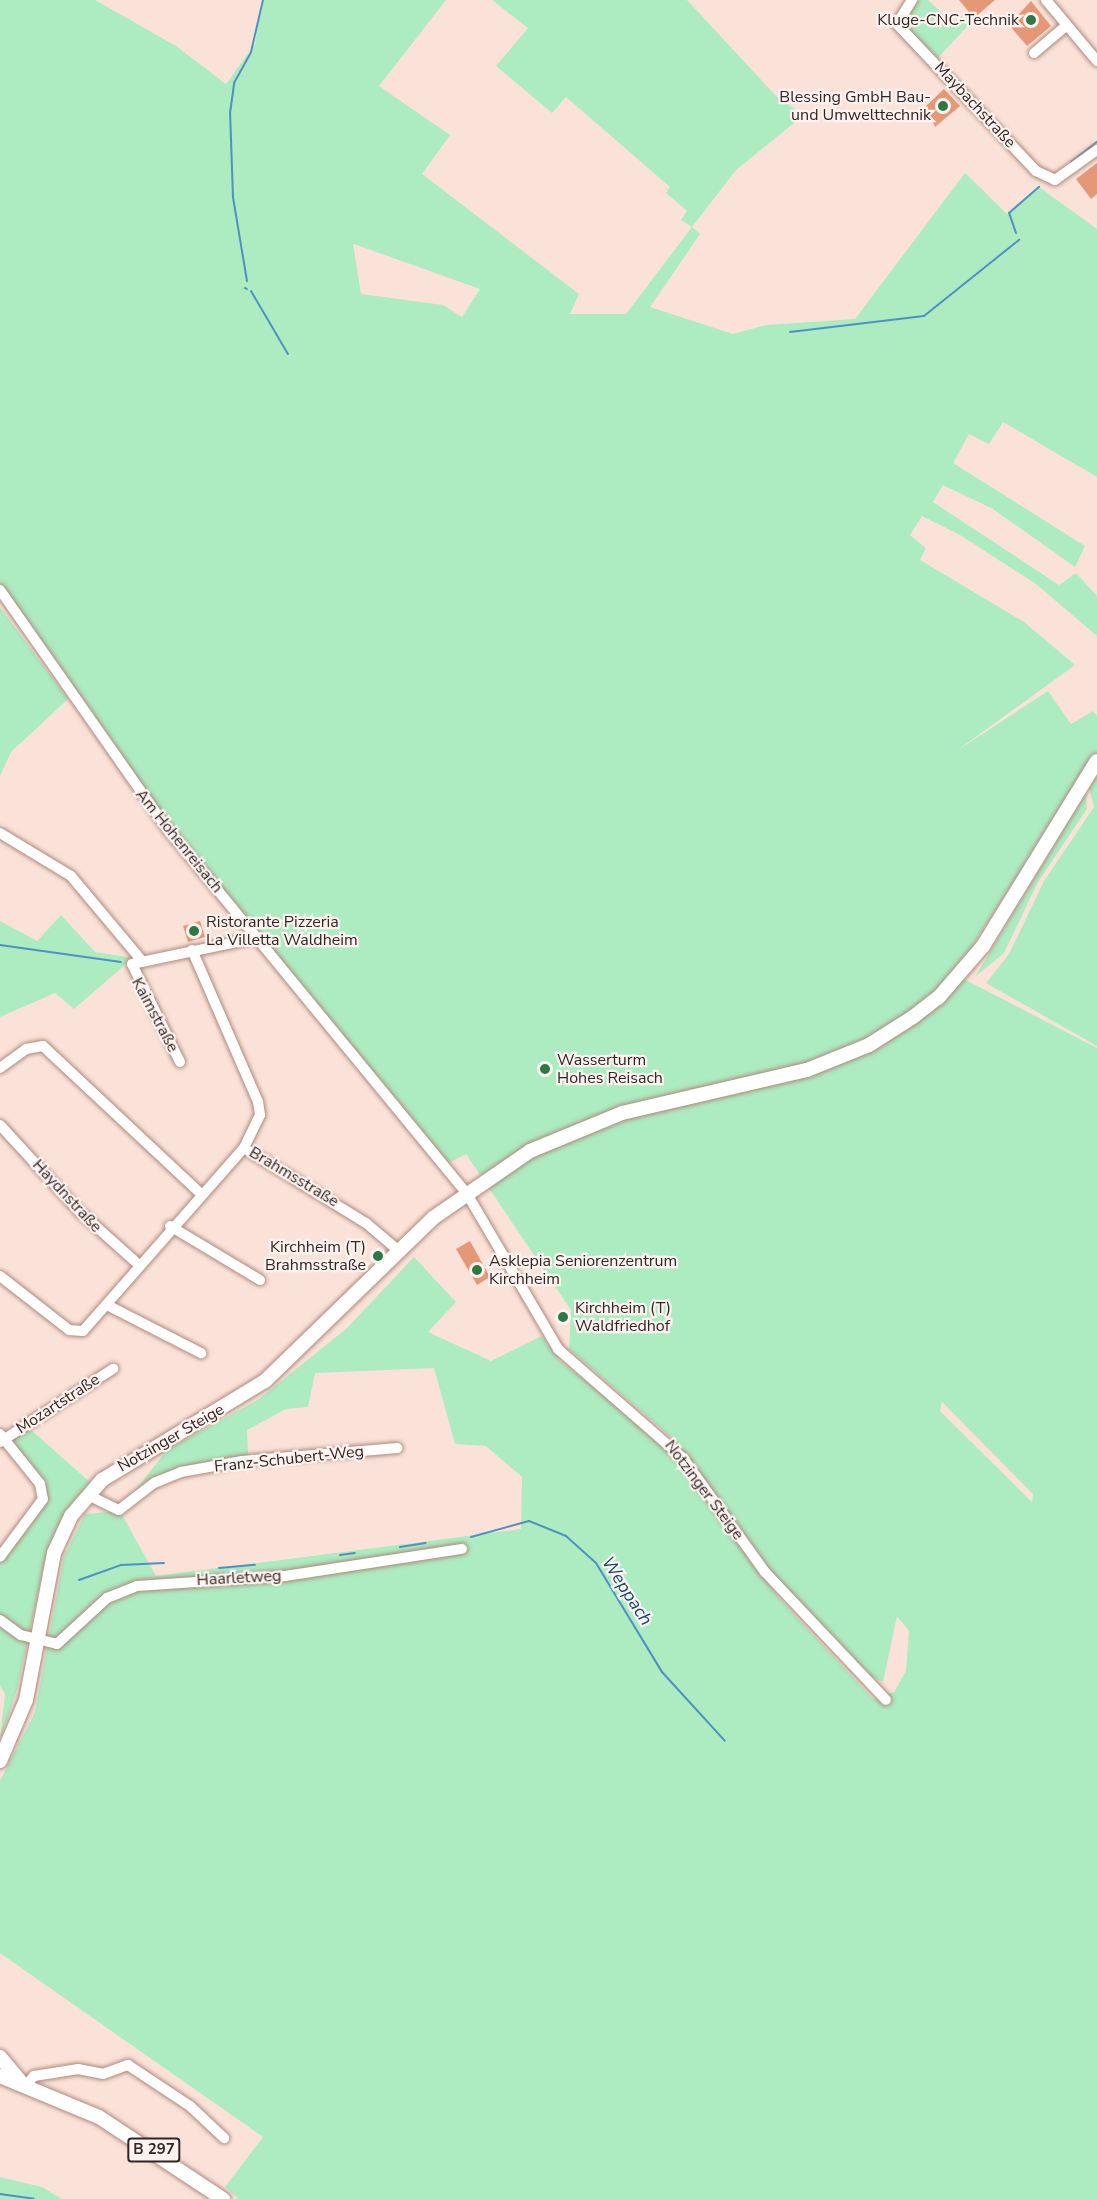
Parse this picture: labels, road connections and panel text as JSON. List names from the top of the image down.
{
  "streets": {
    "main road": ["Notzinger Steige", "B 297"],
    "street": [
      "Maybachstraße",
      "Am Hohenreisach",
      "Kaimstraße",
      "Brahmsstraße",
      "Haydnstraße",
      "Mozartstraße",
      "Franz-Schubert-Weg",
      "Haarletweg"
    ]
  },
  "crossings": [
    ["Am Hohenreisach", "Notzinger Steige"],
    ["Brahmsstraße", "Notzinger Steige"],
    ["Notzinger Steige", "Franz-Schubert-Weg"],
    ["Notzinger Steige", "Haarletweg"]
  ],
  "water": ["Weppach"],
  "places": [
    "Kluge-CNC-Technik",
    "Blessing GmbH Bau- und Umwelttechnik",
    "Ristorante Pizzeria La Villetta Waldheim",
    "Wasserturm Hohes Reisach",
    "Kirchheim (T) Brahmsstraße",
    "Asklepia Seniorenzentrum Kirchheim",
    "Kirchheim (T) Waldfriedhof"
  ]
}
